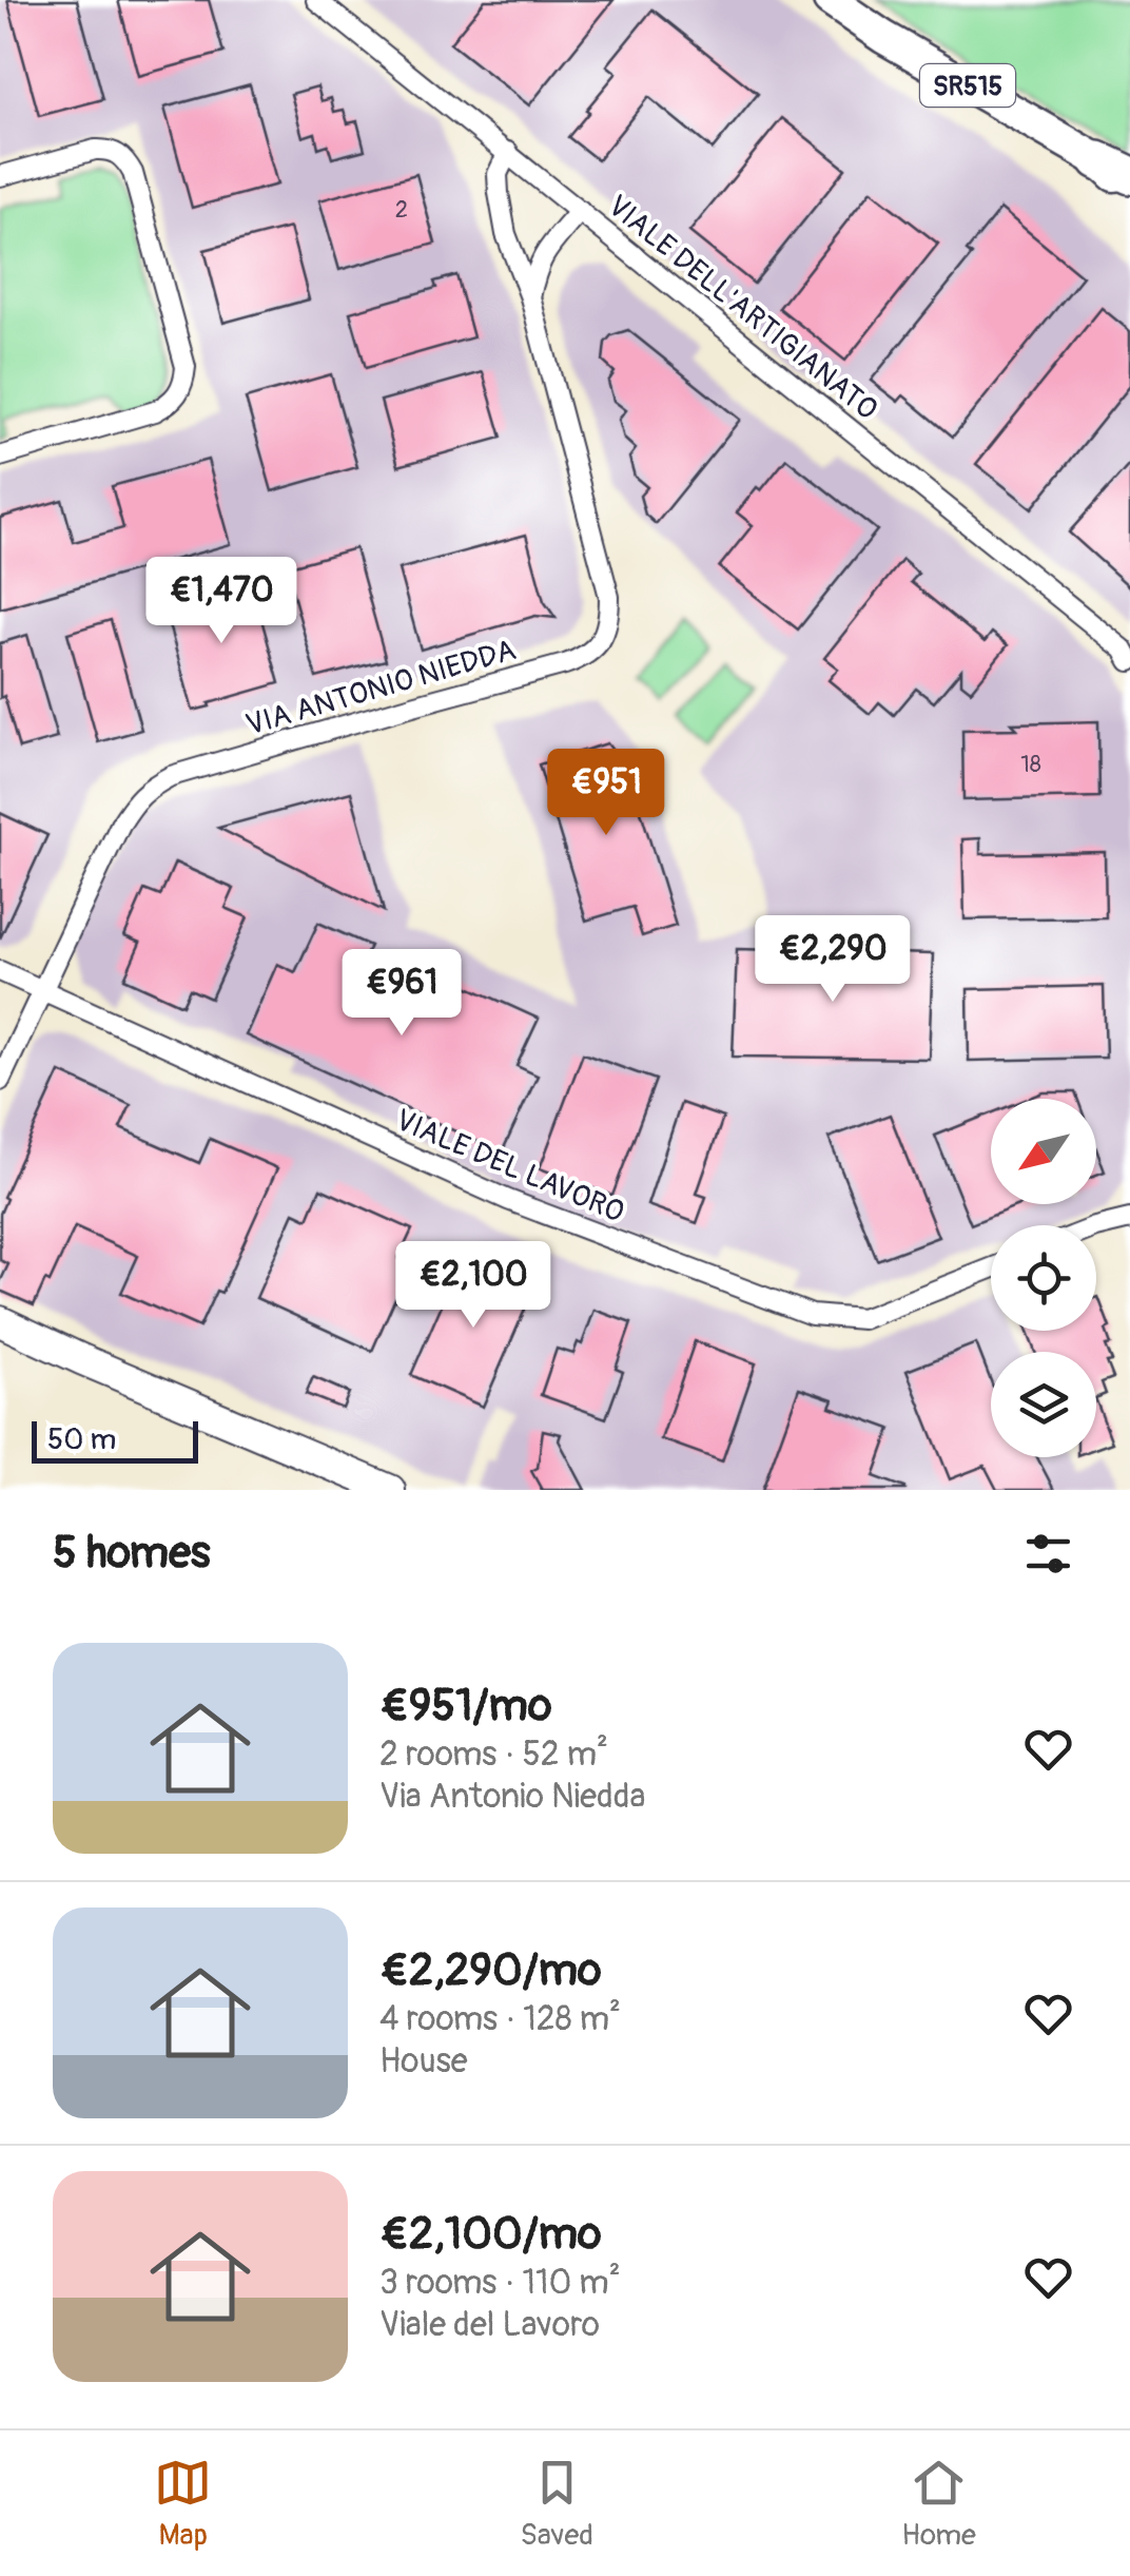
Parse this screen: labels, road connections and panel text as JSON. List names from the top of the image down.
{
  "streets": {
    "main road": ["SR515"],
    "street": ["VIALE DELL'ARTIGIANATO", "VIA ANTONIO NIEDDA", "VIALE DEL LAVORO"]
  },
  "crossings": [
    ["VIALE DELL'ARTIGIANATO", "VIA ANTONIO NIEDDA"],
    ["VIA ANTONIO NIEDDA", "VIALE DEL LAVORO"]
  ],
  "house_numbers": ["2", "18"],
  "scale_bar": "50 m",
  "north": "bottom left",
  "page": {
    "price": [
      "€1,470",
      "€951",
      "€2,290",
      "€961",
      "€2,100"
    ],
    "scale": "50 m",
    "heading": "5 homes",
    "list": [
      {
        "name": "€951/mo",
        "note": "2 rooms · 52 m² · Via Antonio Niedda"
      },
      {
        "name": "€2,290/mo",
        "note": "4 rooms · 128 m² · House"
      },
      {
        "name": "€2,100/mo",
        "note": "3 rooms · 110 m² · Viale del Lavoro"
      }
    ],
    "tabs": ["Map", "Saved", "Home"]
  }
}
